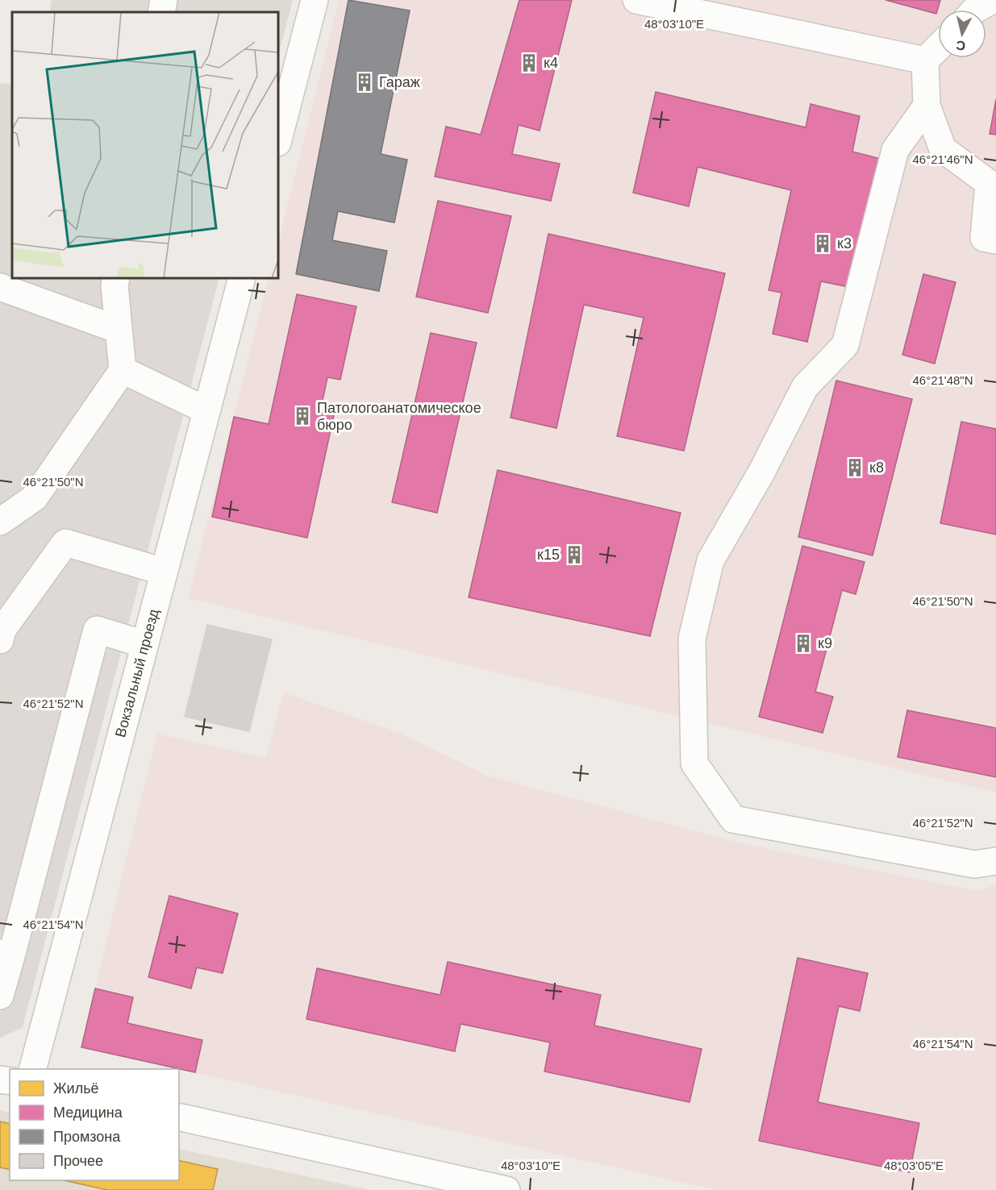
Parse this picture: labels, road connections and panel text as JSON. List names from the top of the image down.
{
  "streets": {
    "street": ["Вокзальный проезд"]
  },
  "places": {
    "building": [
      "к4",
      "Гараж",
      "к3",
      "Патологоанатомическое бюро",
      "к8",
      "к15",
      "к9"
    ]
  },
  "legend": [
    "Жильё",
    "Медицина",
    "Промзона",
    "Прочее"
  ],
  "north": "bottom",
  "coordinates": [
    "48°03'10\"E",
    "46°21'46\"N",
    "46°21'48\"N",
    "46°21'50\"N",
    "46°21'52\"N",
    "46°21'54\"N",
    "48°03'05\"E"
  ]
}
